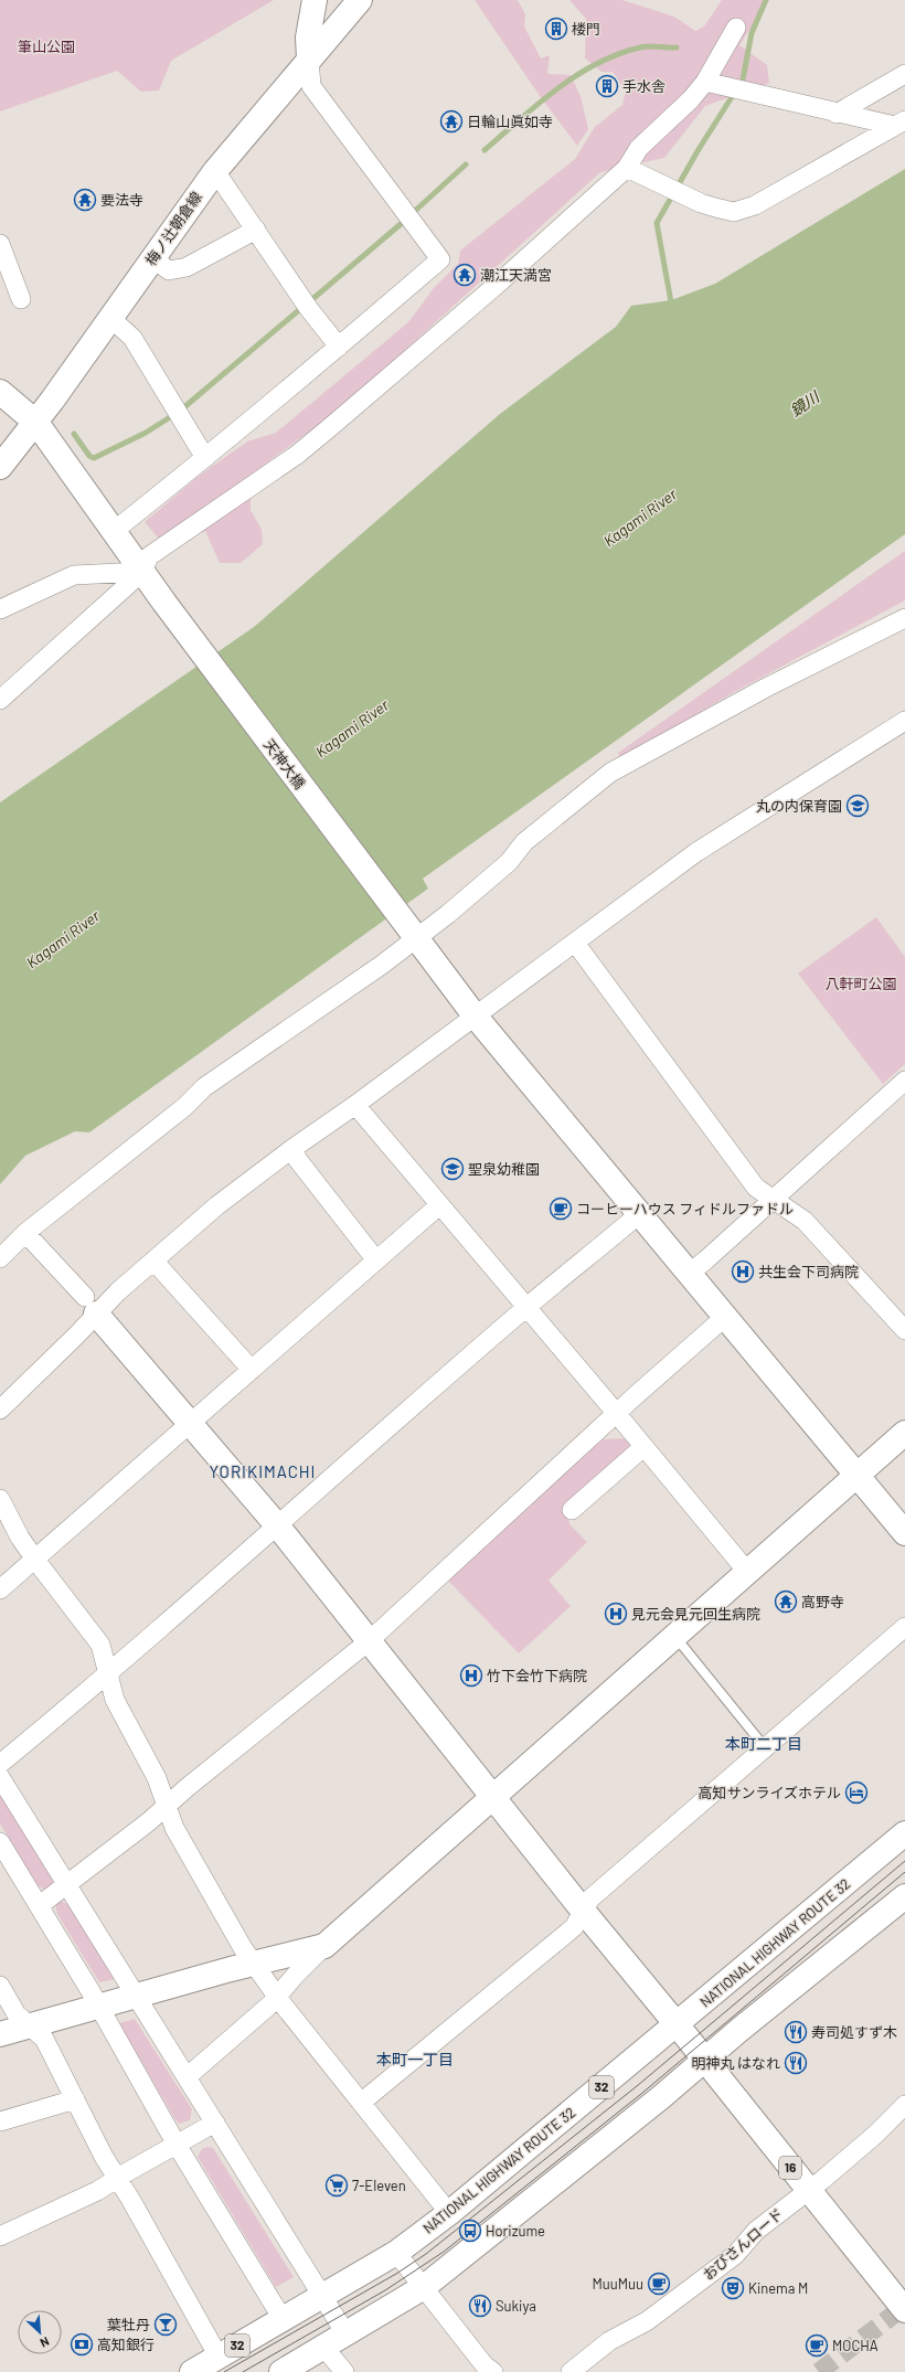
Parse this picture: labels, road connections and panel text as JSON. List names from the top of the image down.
{
  "streets": {
    "main road": [
      "梅ノ辻朝倉線",
      "天神大橋",
      "NATIONAL HIGHWAY ROUTE 32",
      "32",
      "16"
    ],
    "street": ["おびさんロード"]
  },
  "crossings": [
    ["梅ノ辻朝倉線", "天神大橋"],
    ["NATIONAL HIGHWAY ROUTE 32", "16"],
    ["16", "おびさんロード"]
  ],
  "districts": ["YORIKIMACHI", "本町二丁目", "本町一丁目"],
  "water": ["鏡川", "Kagami River"],
  "parks": ["筆山公園", "八軒町公園"],
  "places": {
    "building": ["楼門", "手水舎"],
    "temple": [
      "日輪山眞如寺",
      "要法寺",
      "潮江天満宮",
      "高野寺"
    ],
    "school or university": ["丸の内保育園", "聖泉幼稚園"],
    "cafe": ["コーヒーハウス フィドルファドル", "MuuMuu", "MOCHA"],
    "hospital": ["共生会下司病院", "見元会見元回生病院", "竹下会竹下病院"],
    "hotel": ["高知サンライズホテル"],
    "restaurant": ["寿司処すず木", "明神丸 はなれ", "Sukiya"],
    "supermarket": ["7-Eleven"],
    "bus stop": ["Horizume"],
    "theatre": ["Kinema M"],
    "bar": ["葉牡丹"],
    "bank": ["高知銀行"]
  },
  "north": "bottom right"
}
